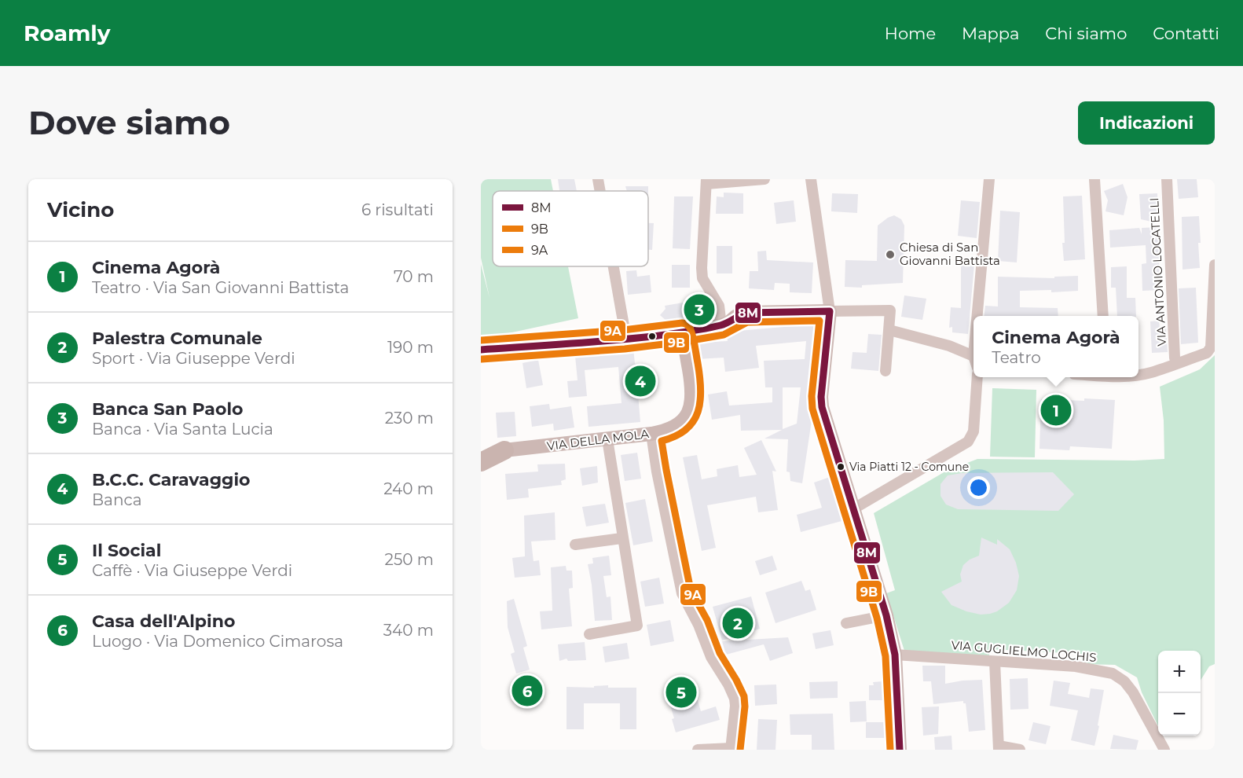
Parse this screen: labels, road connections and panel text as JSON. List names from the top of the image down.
{
  "streets": {
    "street": ["VIA ANTONIO LOCATELLI", "VIA DELLA MOLA", "VIA GUGLIELMO LOCHIS"]
  },
  "places": ["Chiesa di San Giovanni Battista", "Via Piatti 12 - Comune"],
  "lines": ["transit line 8M", "transit line 9B", "transit line 9A"],
  "legend": ["8M", "9B", "9A"],
  "page": {
    "header": "Roamly",
    "nav": [
      "Home",
      "Mappa",
      "Chi siamo",
      "Contatti"
    ],
    "buttons": "Indicazioni",
    "title": "Dove siamo",
    "heading": ["Vicino", "6 risultati"],
    "list": [
      {
        "mark": "1",
        "name": "Cinema Agorà",
        "note": "Teatro · Via San Giovanni Battista",
        "value": "70 m"
      },
      {
        "mark": "2",
        "name": "Palestra Comunale",
        "note": "Sport · Via Giuseppe Verdi",
        "value": "190 m"
      },
      {
        "mark": "3",
        "name": "Banca San Paolo",
        "note": "Banca · Via Santa Lucia",
        "value": "230 m"
      },
      {
        "mark": "4",
        "name": "B.C.C. Caravaggio",
        "note": "Banca",
        "value": "240 m"
      },
      {
        "mark": "5",
        "name": "Il Social",
        "note": "Caffè · Via Giuseppe Verdi",
        "value": "250 m"
      },
      {
        "mark": "6",
        "name": "Casa dell'Alpino",
        "note": "Luogo · Via Domenico Cimarosa",
        "value": "340 m"
      }
    ],
    "pins": [
      "3",
      "4",
      "1",
      "2",
      "6",
      "5"
    ],
    "popup": ["Cinema Agorà", "Teatro"],
    "map_buttons": ["+", "−"]
  }
}
